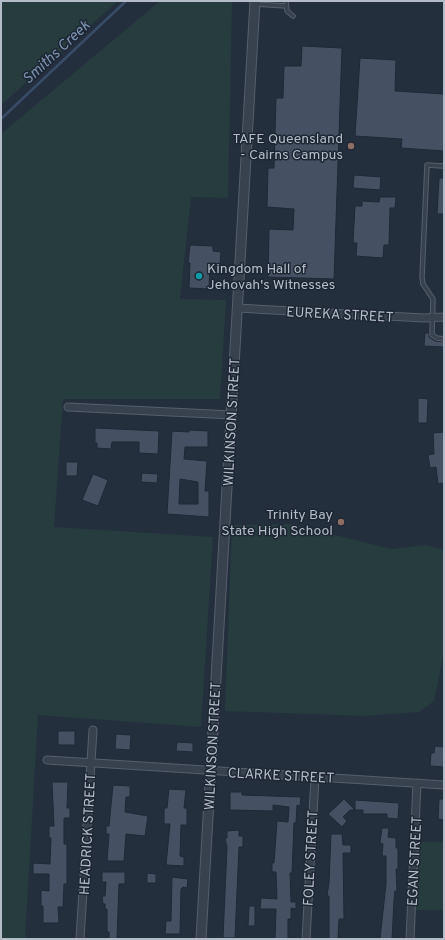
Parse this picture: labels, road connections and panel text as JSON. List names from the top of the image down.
{
  "streets": {
    "street": [
      "EUREKA STREET",
      "WILKINSON STREET",
      "CLARKE STREET",
      "HEADRICK STREET",
      "FOLEY STREET",
      "EGAN STREET"
    ]
  },
  "crossings": [
    ["EUREKA STREET", "WILKINSON STREET"],
    ["WILKINSON STREET", "CLARKE STREET"],
    ["CLARKE STREET", "HEADRICK STREET"],
    ["CLARKE STREET", "FOLEY STREET"],
    ["CLARKE STREET", "EGAN STREET"]
  ],
  "water": ["Smiths Creek"],
  "places": ["TAFE Queensland - Cairns Campus", "Kingdom Hall of Jehovah's Witnesses", "Trinity Bay State High School"]
}
